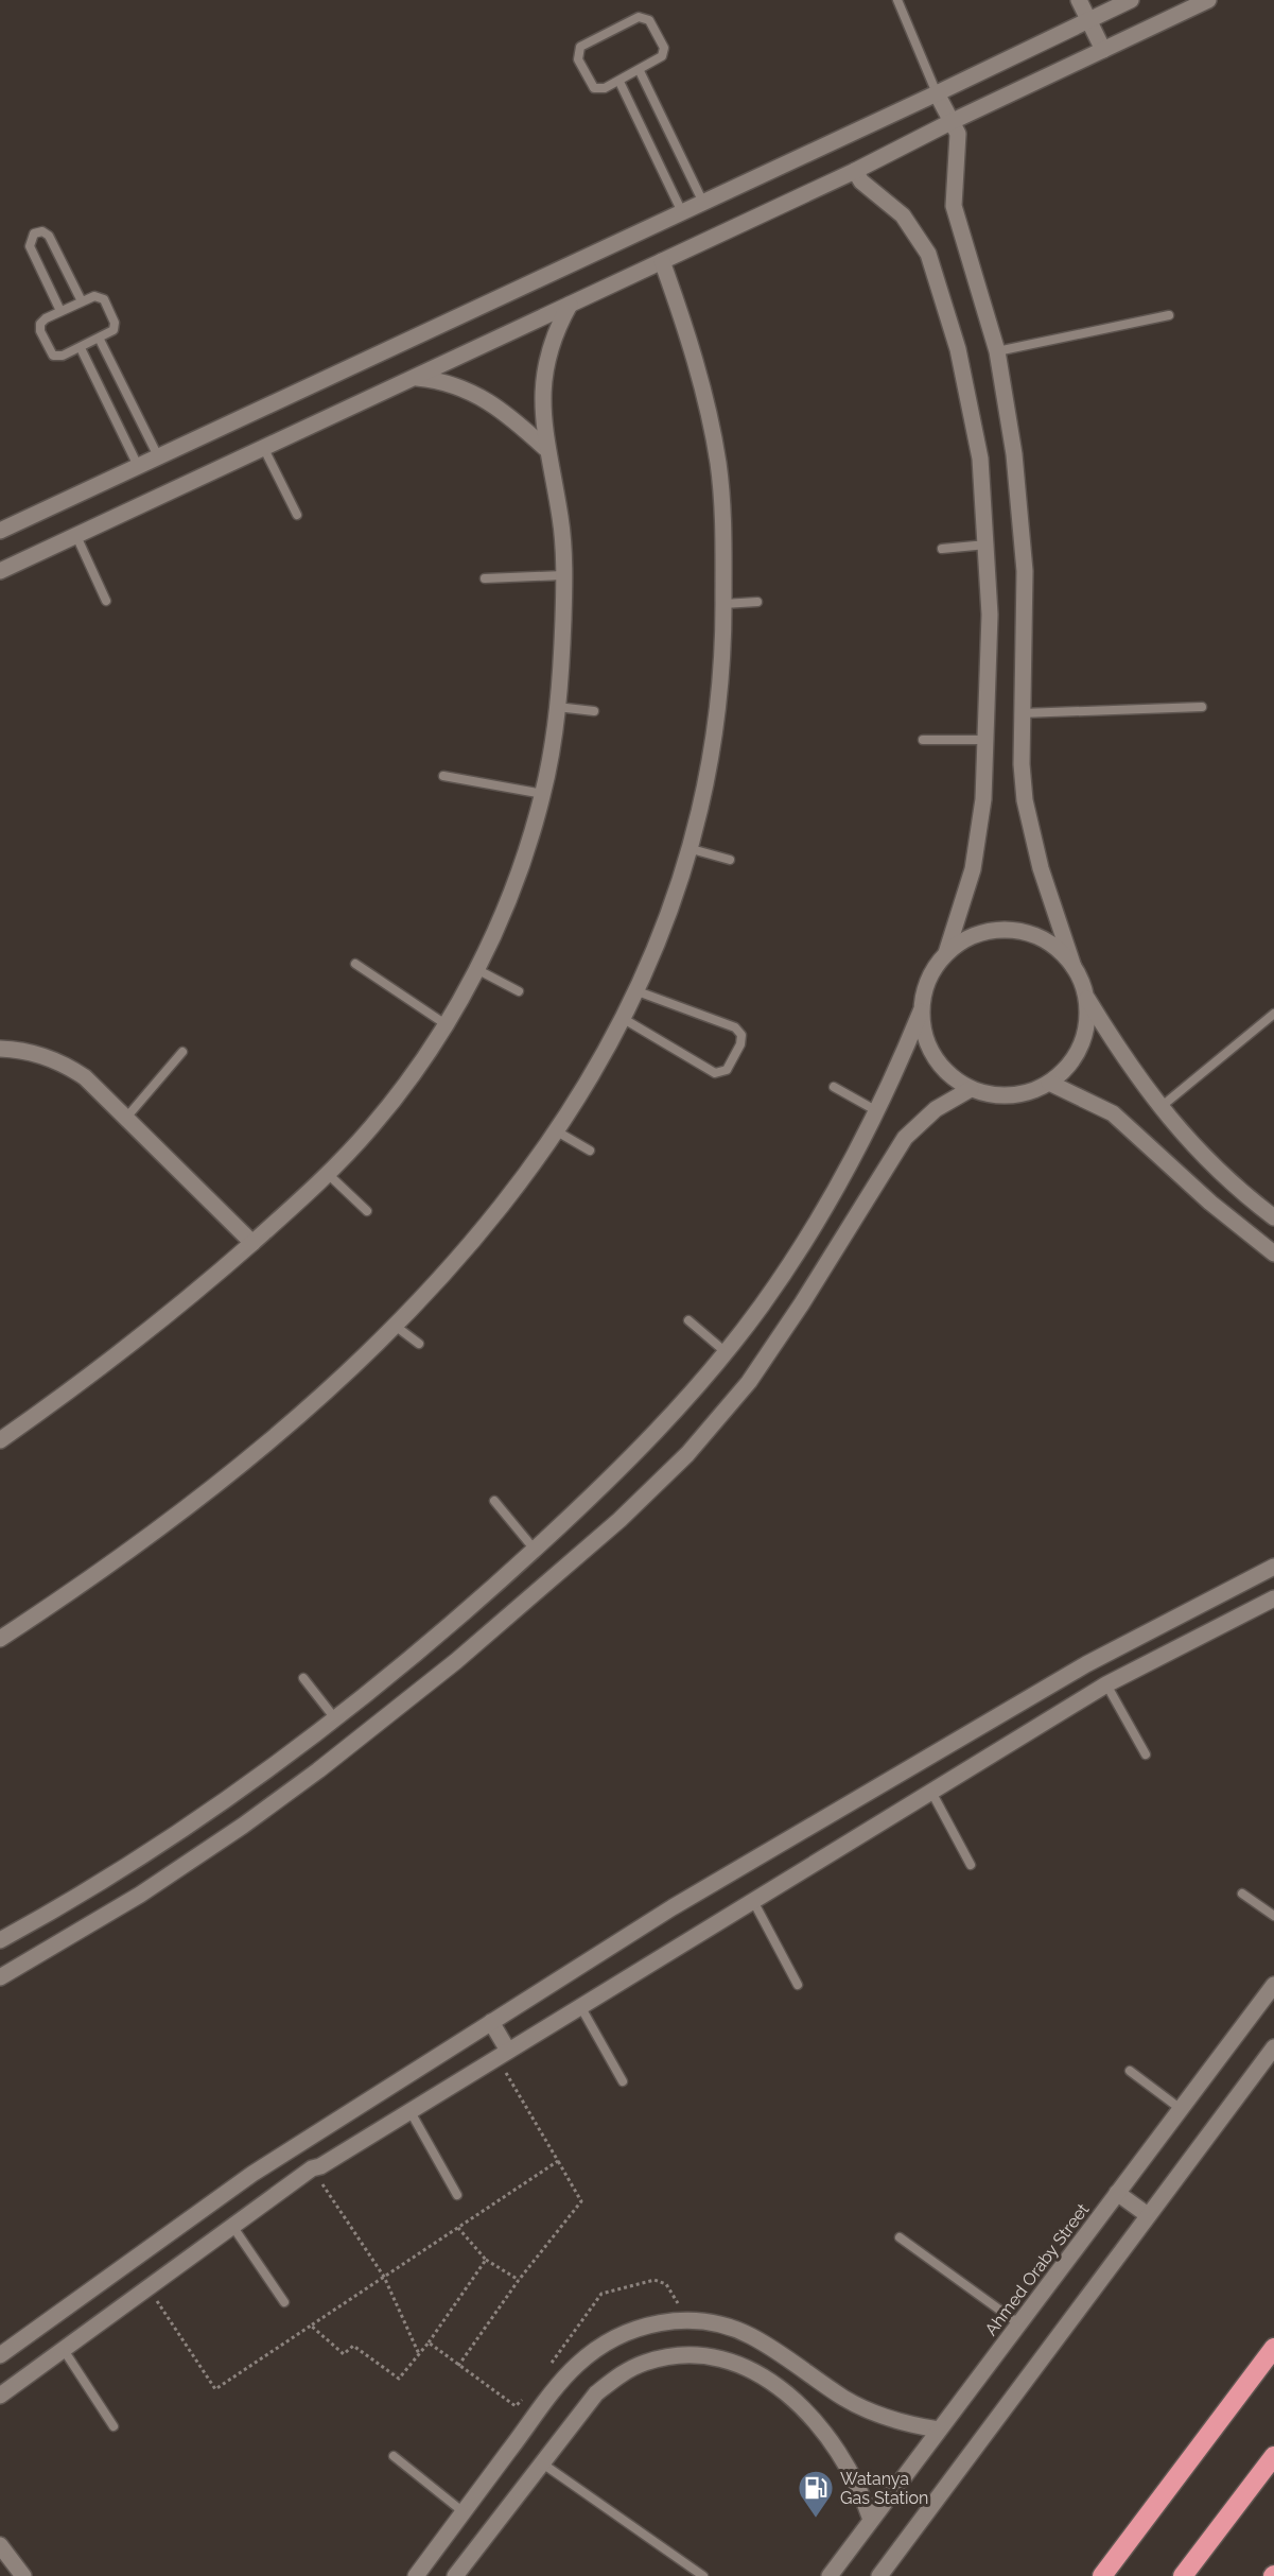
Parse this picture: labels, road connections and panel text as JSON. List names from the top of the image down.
{
  "streets": {
    "street": ["Ahmed Oraby Street"]
  },
  "places": {
    "fuel station": ["Watanya Gas Station"]
  }
}
